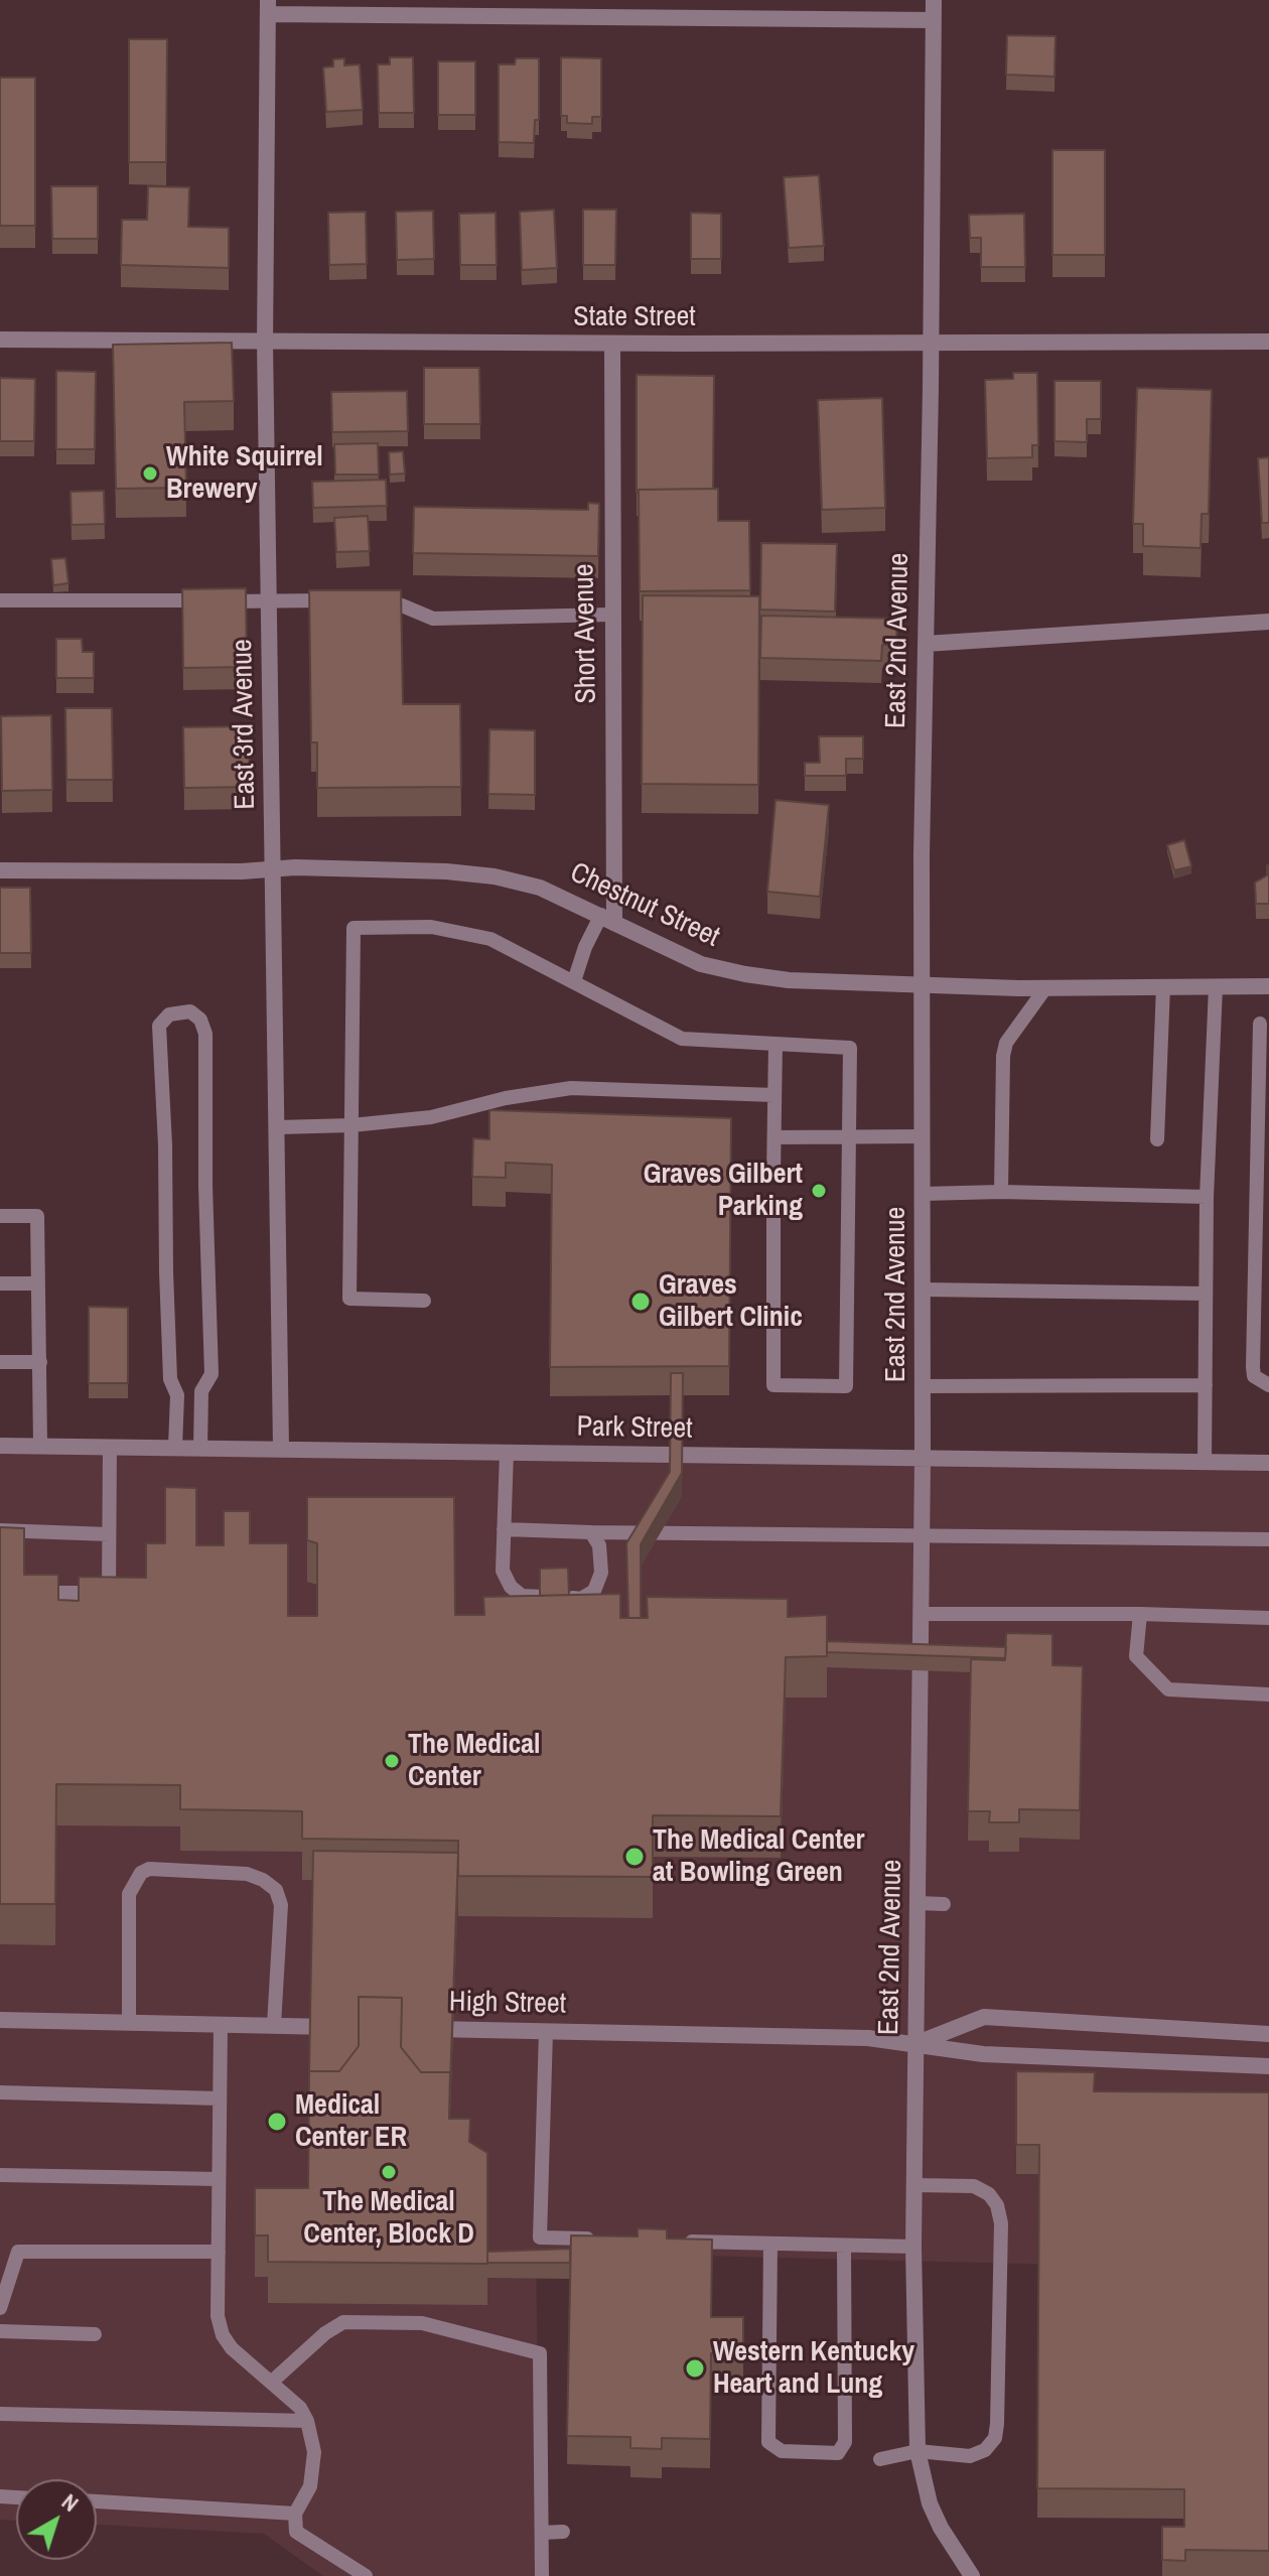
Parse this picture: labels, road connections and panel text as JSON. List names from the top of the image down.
{
  "streets": {
    "street": [
      "State Street",
      "Short Avenue",
      "East 2nd Avenue",
      "East 3rd Avenue",
      "Chestnut Street",
      "Park Street",
      "High Street"
    ]
  },
  "crossings": [
    ["State Street", "Short Avenue"],
    ["State Street", "East 2nd Avenue"],
    ["State Street", "East 3rd Avenue"],
    ["Short Avenue", "Chestnut Street"],
    ["East 2nd Avenue", "Chestnut Street"],
    ["East 2nd Avenue", "Park Street"],
    ["East 2nd Avenue", "High Street"],
    ["East 3rd Avenue", "Chestnut Street"],
    ["East 3rd Avenue", "Park Street"]
  ],
  "places": [
    "White Squirrel Brewery",
    "Graves Gilbert Parking",
    "Graves Gilbert Clinic",
    "The Medical Center",
    "The Medical Center at Bowling Green",
    "Medical Center ER",
    "The Medical Center, Block D",
    "Western Kentucky Heart and Lung"
  ],
  "north": "top right"
}
